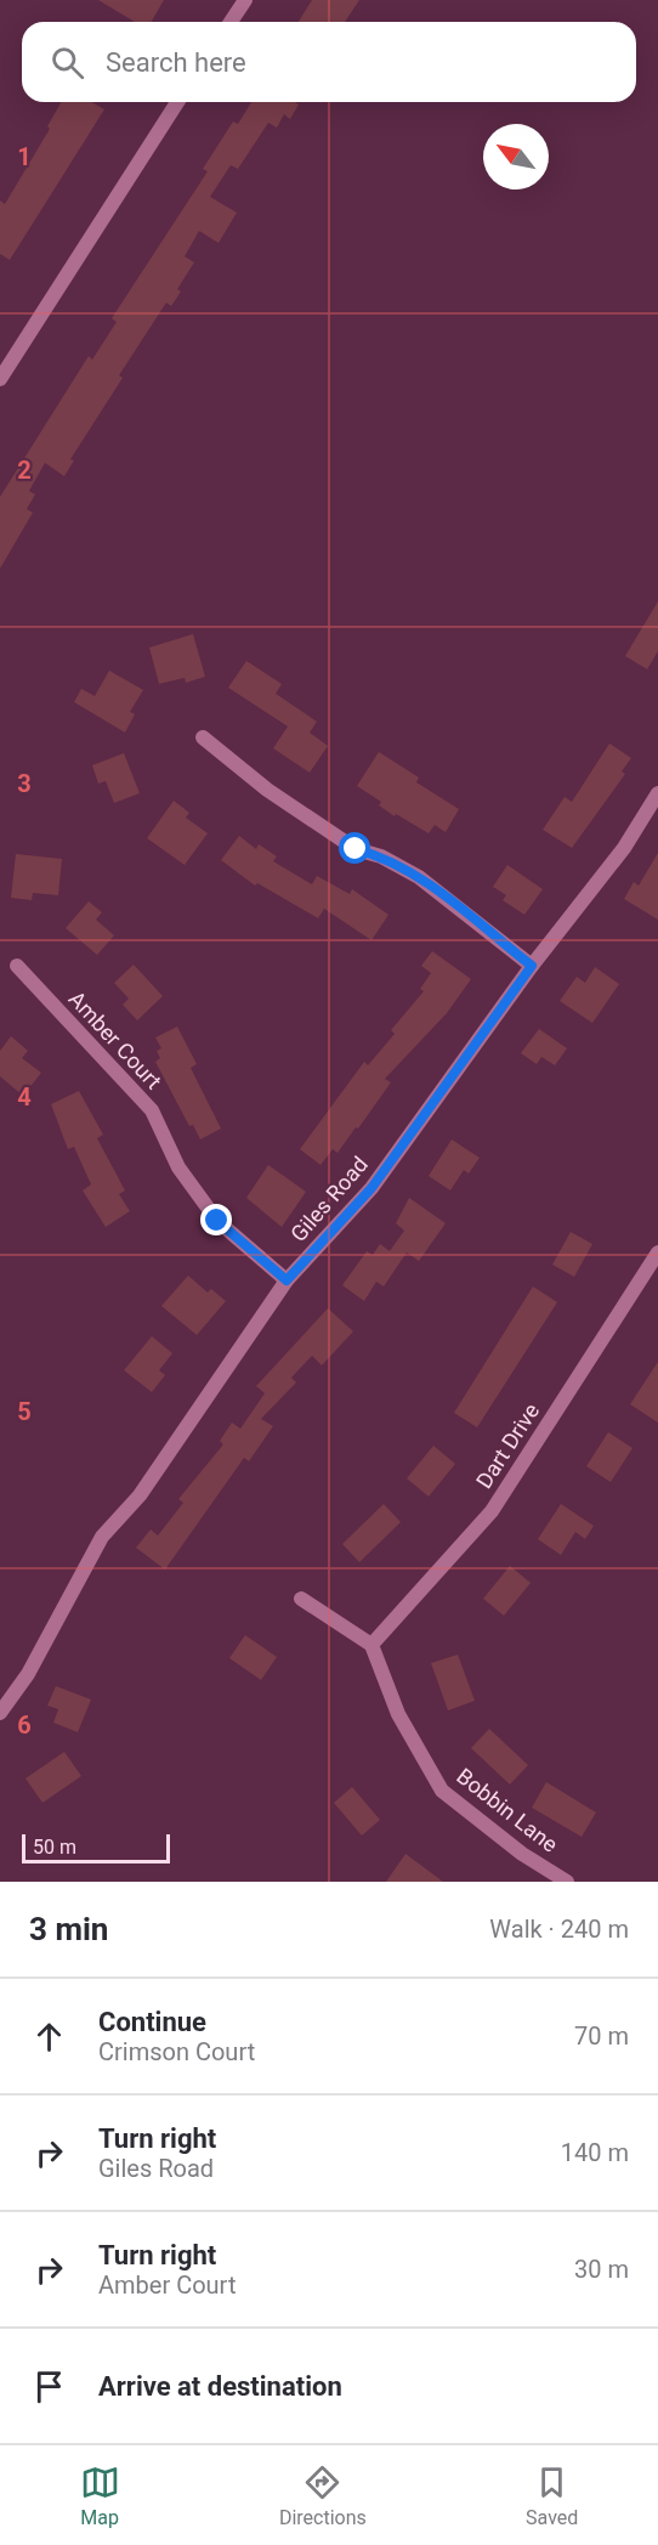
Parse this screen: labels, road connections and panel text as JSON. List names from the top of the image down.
{
  "streets": {
    "street": [
      "Amber Court",
      "Giles Road",
      "Dart Drive",
      "Bobbin Lane"
    ]
  },
  "crossings": [
    ["Amber Court", "Giles Road"],
    ["Dart Drive", "Bobbin Lane"]
  ],
  "scale_bar": "50 m",
  "north": "top left",
  "page": {
    "search": "Search here",
    "scale": "50 m",
    "heading": ["3 min", "Walk · 240 m"],
    "list": [
      ["Continue", "Crimson Court", "70 m"],
      ["Turn right", "Giles Road", "140 m"],
      ["Turn right", "Amber Court", "30 m"],
      "Arrive at destination"
    ],
    "nav": ["Map", "Directions", "Saved"]
  },
  "grid": {
    "rows": [
      "1",
      "2",
      "3",
      "4",
      "5",
      "6"
    ]
  }
}
